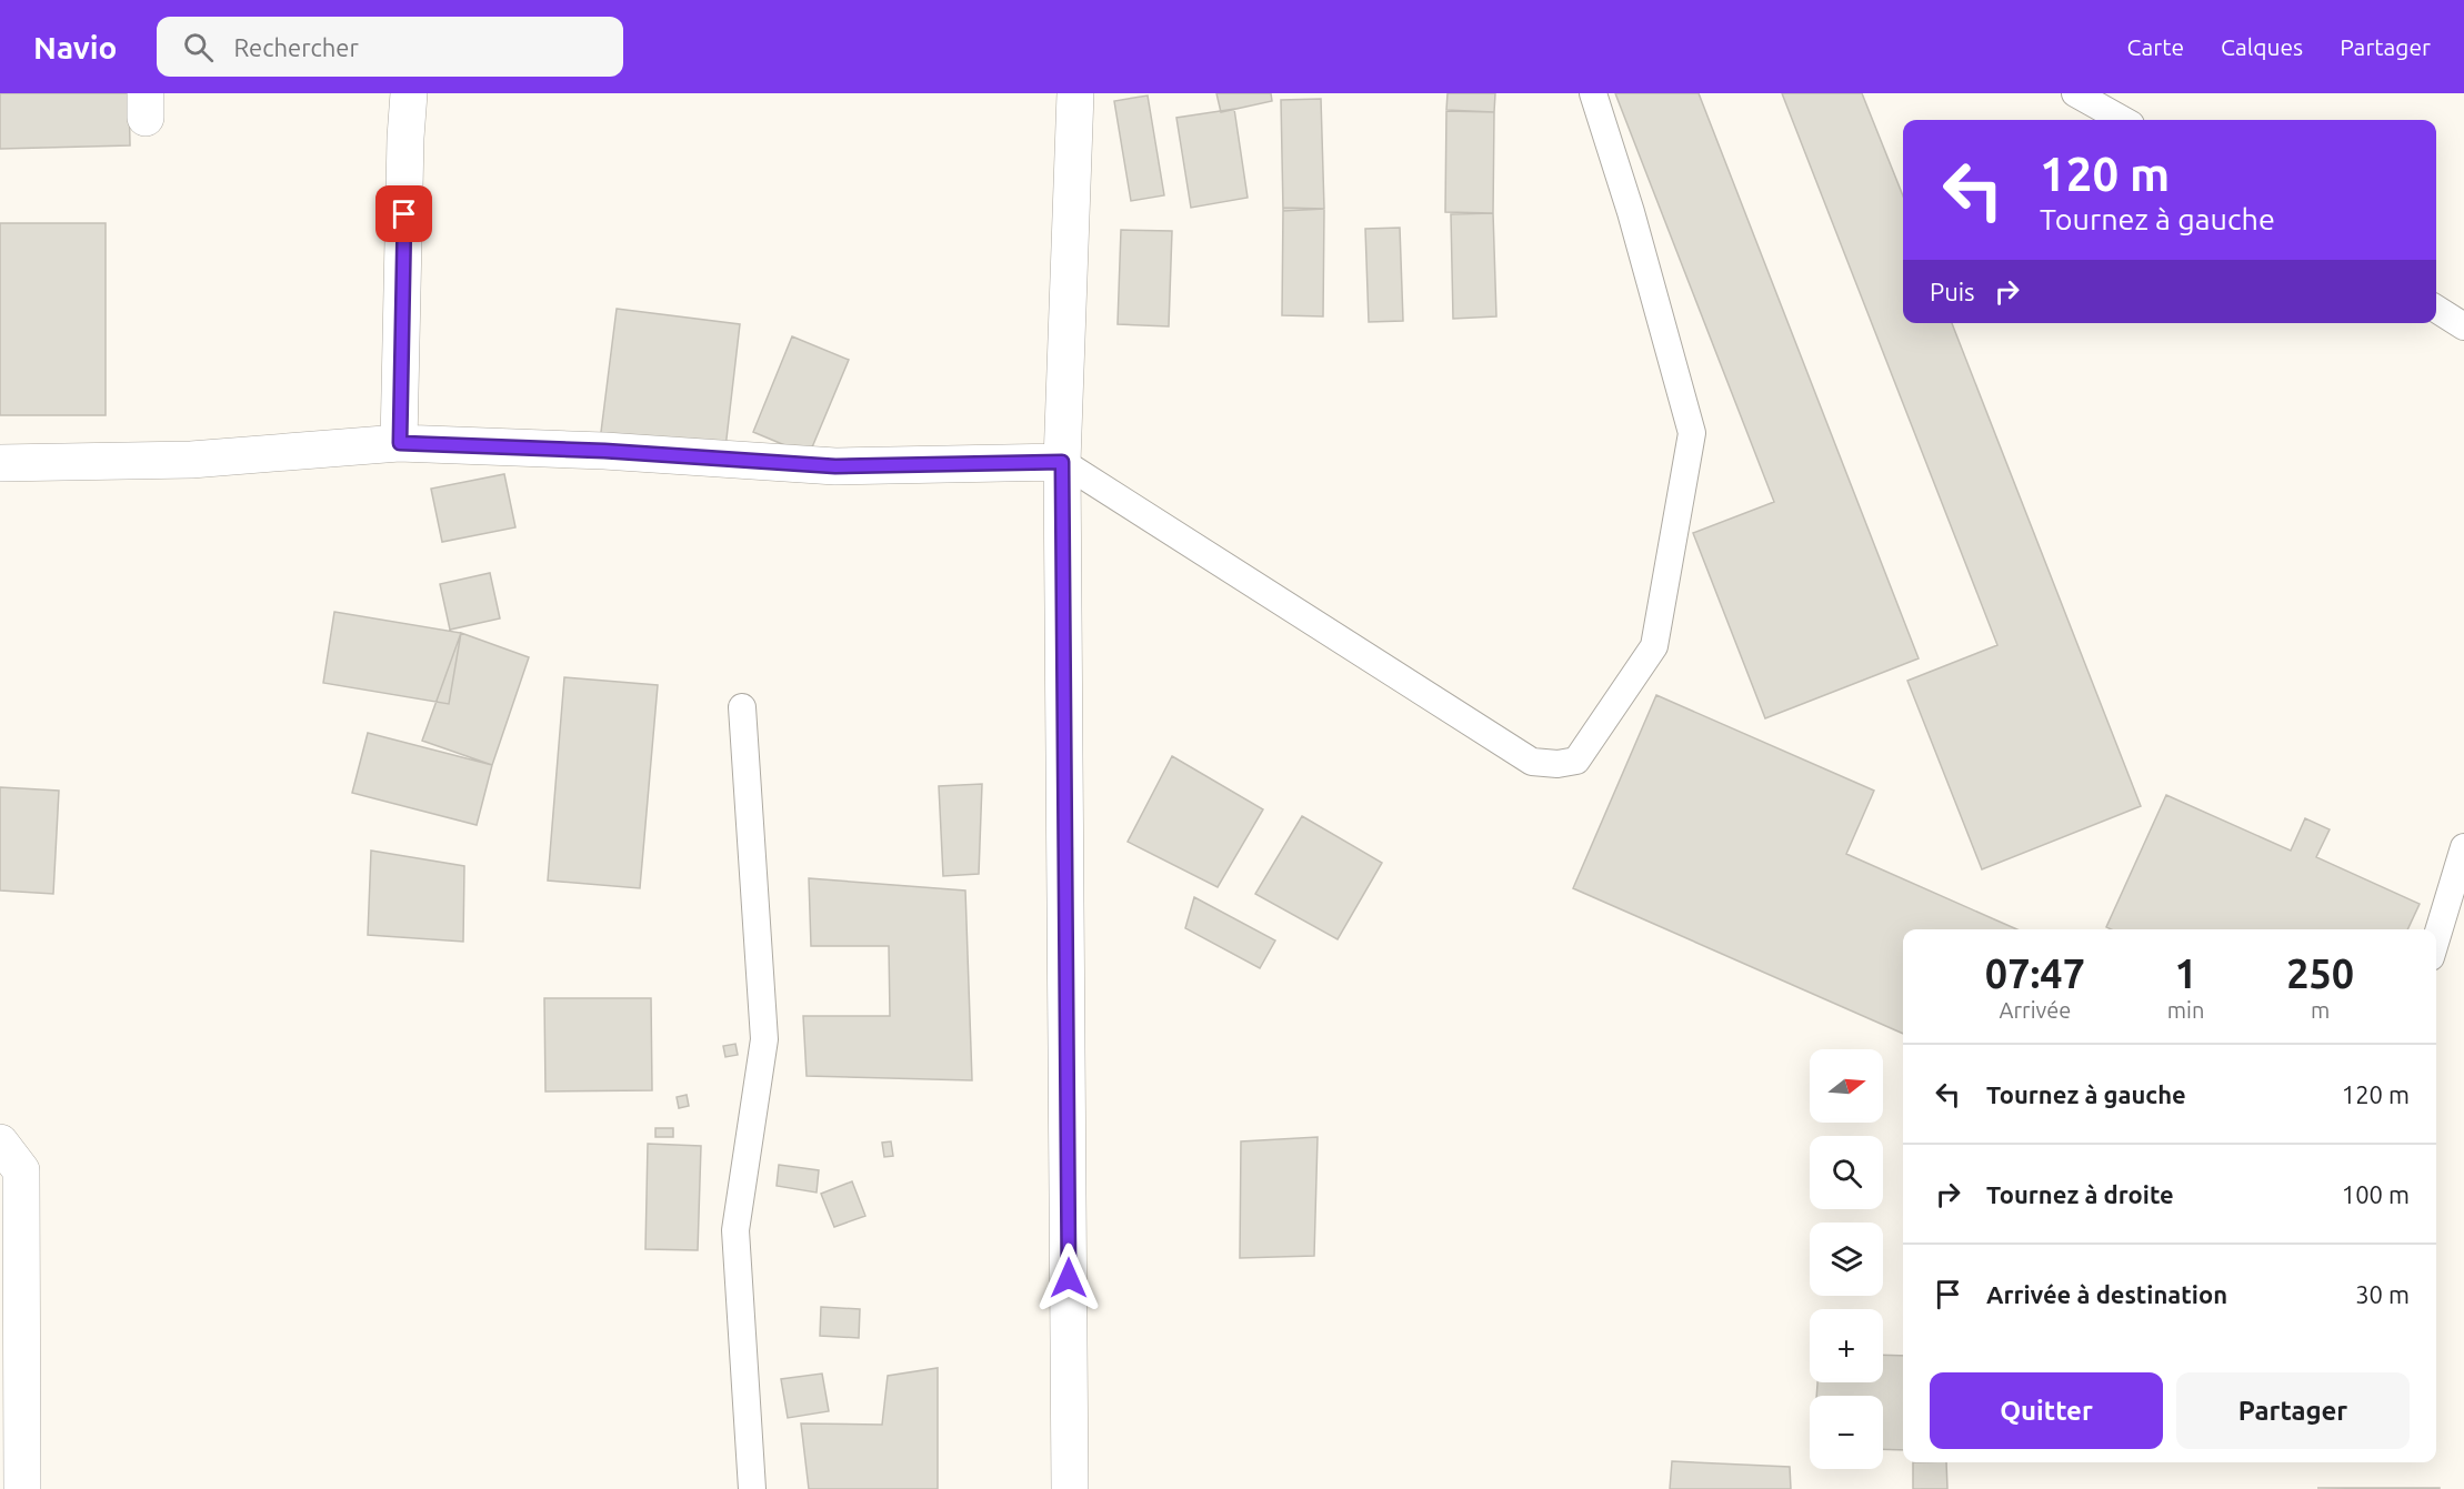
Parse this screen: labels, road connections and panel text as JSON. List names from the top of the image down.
{
  "north": "right",
  "page": {
    "header": "Navio",
    "search": "Rechercher",
    "nav": ["Carte", "Calques", "Partager"],
    "turn": ["120 m", "Tournez à gauche"],
    "then": "Puis",
    "eta": [
      "07:47",
      "Arrivée",
      "1",
      "min",
      "250",
      "m"
    ],
    "list": [
      {
        "name": "Tournez à gauche",
        "value": "120 m"
      },
      {
        "name": "Tournez à droite",
        "value": "100 m"
      },
      {
        "name": "Arrivée à destination",
        "value": "30 m"
      }
    ],
    "map_buttons": ["+", "−"],
    "buttons": ["Quitter", "Partager"]
  }
}
